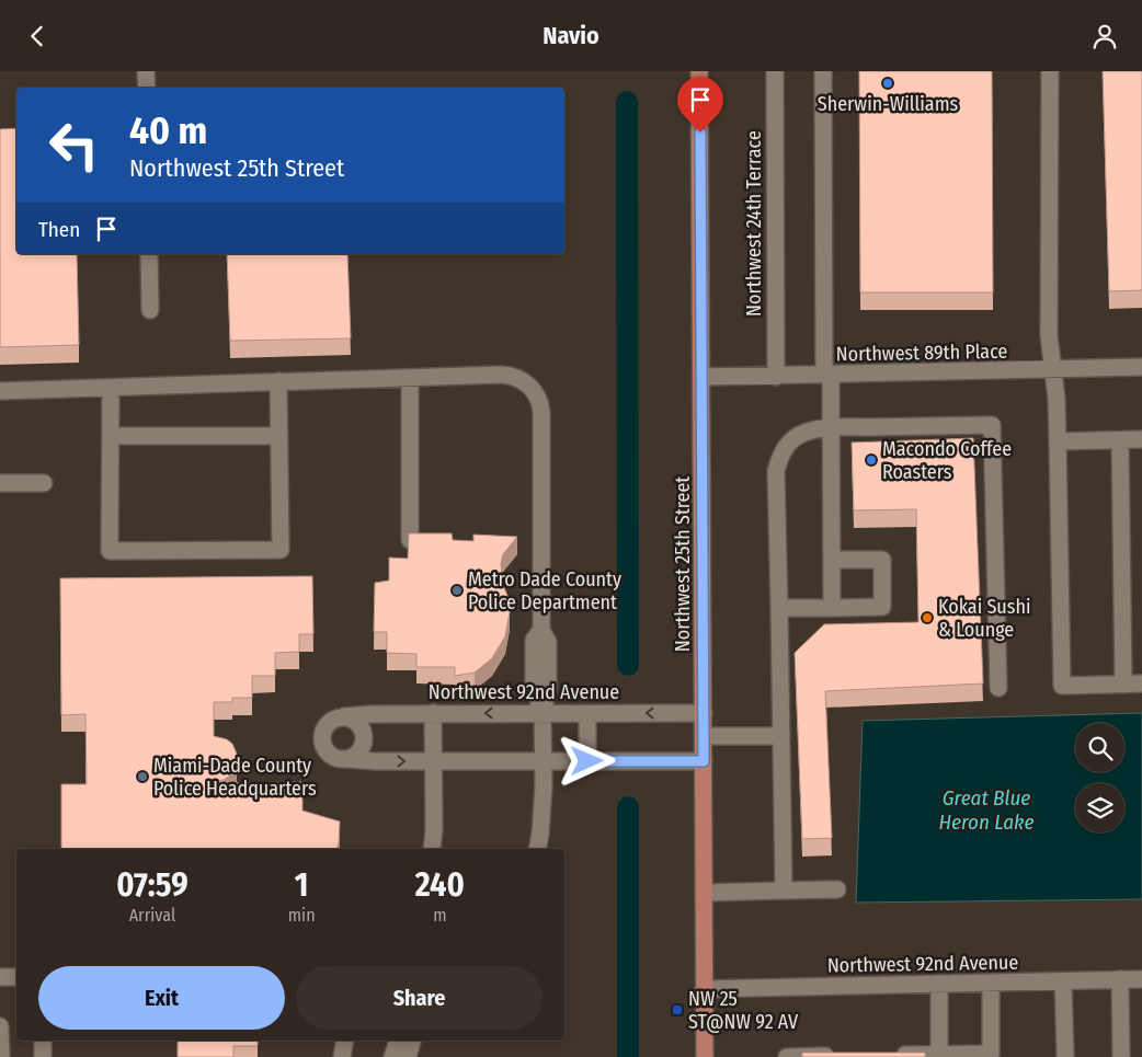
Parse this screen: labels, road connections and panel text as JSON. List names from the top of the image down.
{
  "streets": {
    "main road": ["Northwest 25th Street"],
    "street": ["Northwest 24th Terrace", "Northwest 89th Place", "Northwest 92nd Avenue"]
  },
  "crossings": [
    ["Northwest 24th Terrace", "Northwest 89th Place"],
    ["Northwest 89th Place", "Northwest 25th Street"],
    ["Northwest 25th Street", "Northwest 92nd Avenue"]
  ],
  "water": ["Great Blue Heron Lake"],
  "places": {
    "other": [
      "Sherwin-Williams",
      "Macondo Coffee Roasters",
      "Metro Dade County Police Department",
      "Kokai Sushi & Lounge",
      "Miami-Dade County Police Headquarters"
    ],
    "transit": ["NW 25 ST@NW 92 AV"]
  },
  "page": {
    "header": "Navio",
    "turn": ["40 m", "Northwest 25th Street"],
    "then": "Then",
    "eta": [
      "07:59",
      "Arrival",
      "1",
      "min",
      "240",
      "m"
    ],
    "buttons": ["Exit", "Share"]
  }
}
